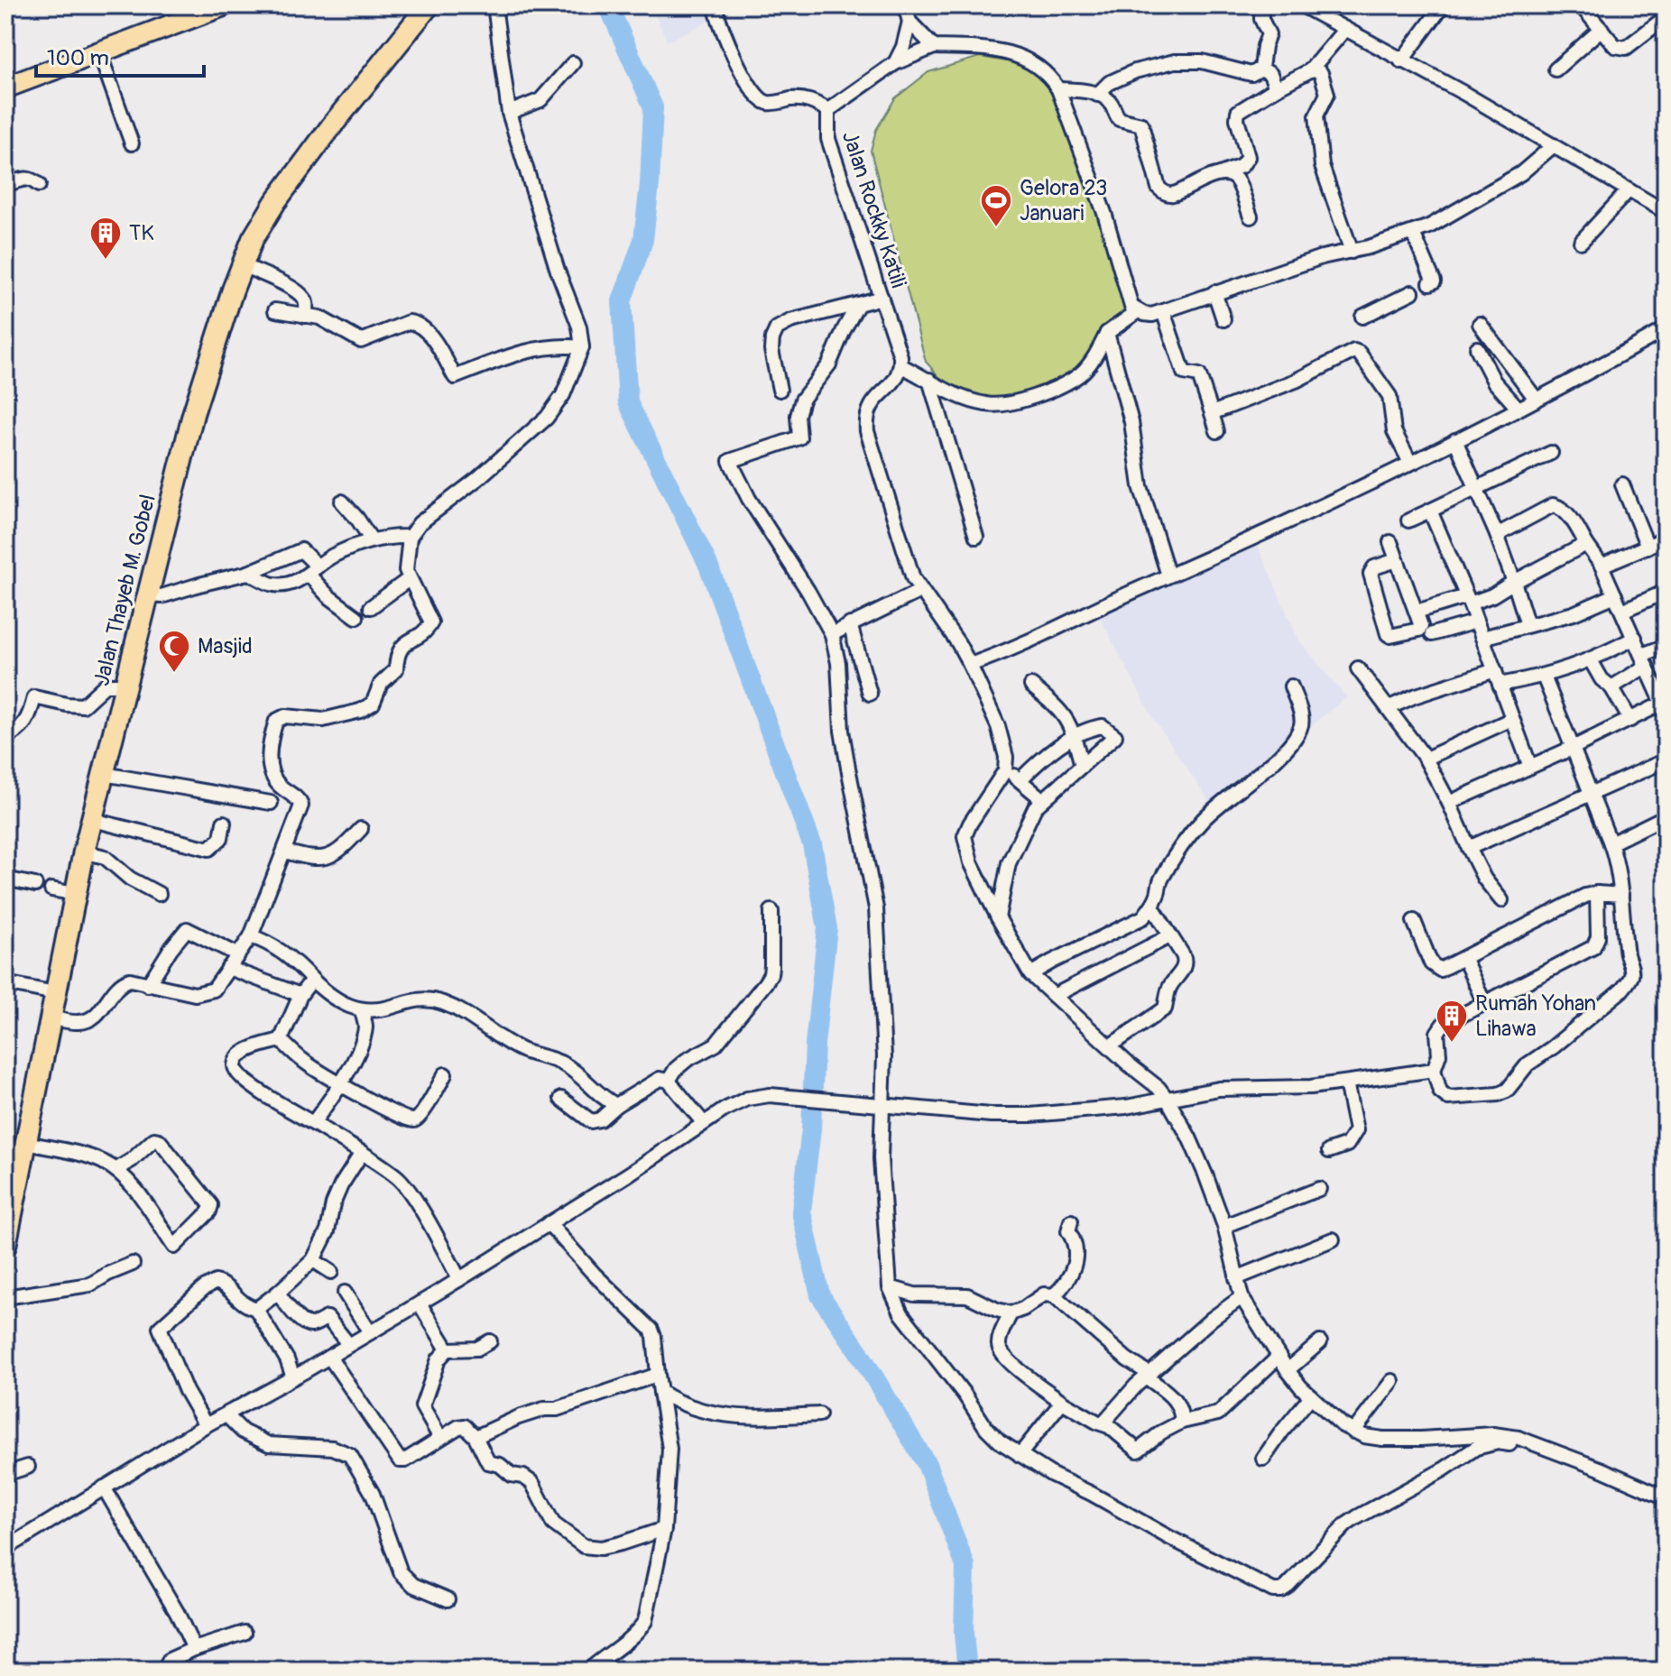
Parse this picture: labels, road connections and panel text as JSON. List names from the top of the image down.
{
  "streets": {
    "main road": ["Jalan Thayeb M. Gobel"],
    "street": ["Jalan Rockky Katili"]
  },
  "places": {
    "sports": ["Gelora 23 Januari"],
    "building": ["TK", "Rumah Yohan Lihawa"],
    "mosque": ["Masjid"]
  },
  "scale_bar": "100 m"
}
